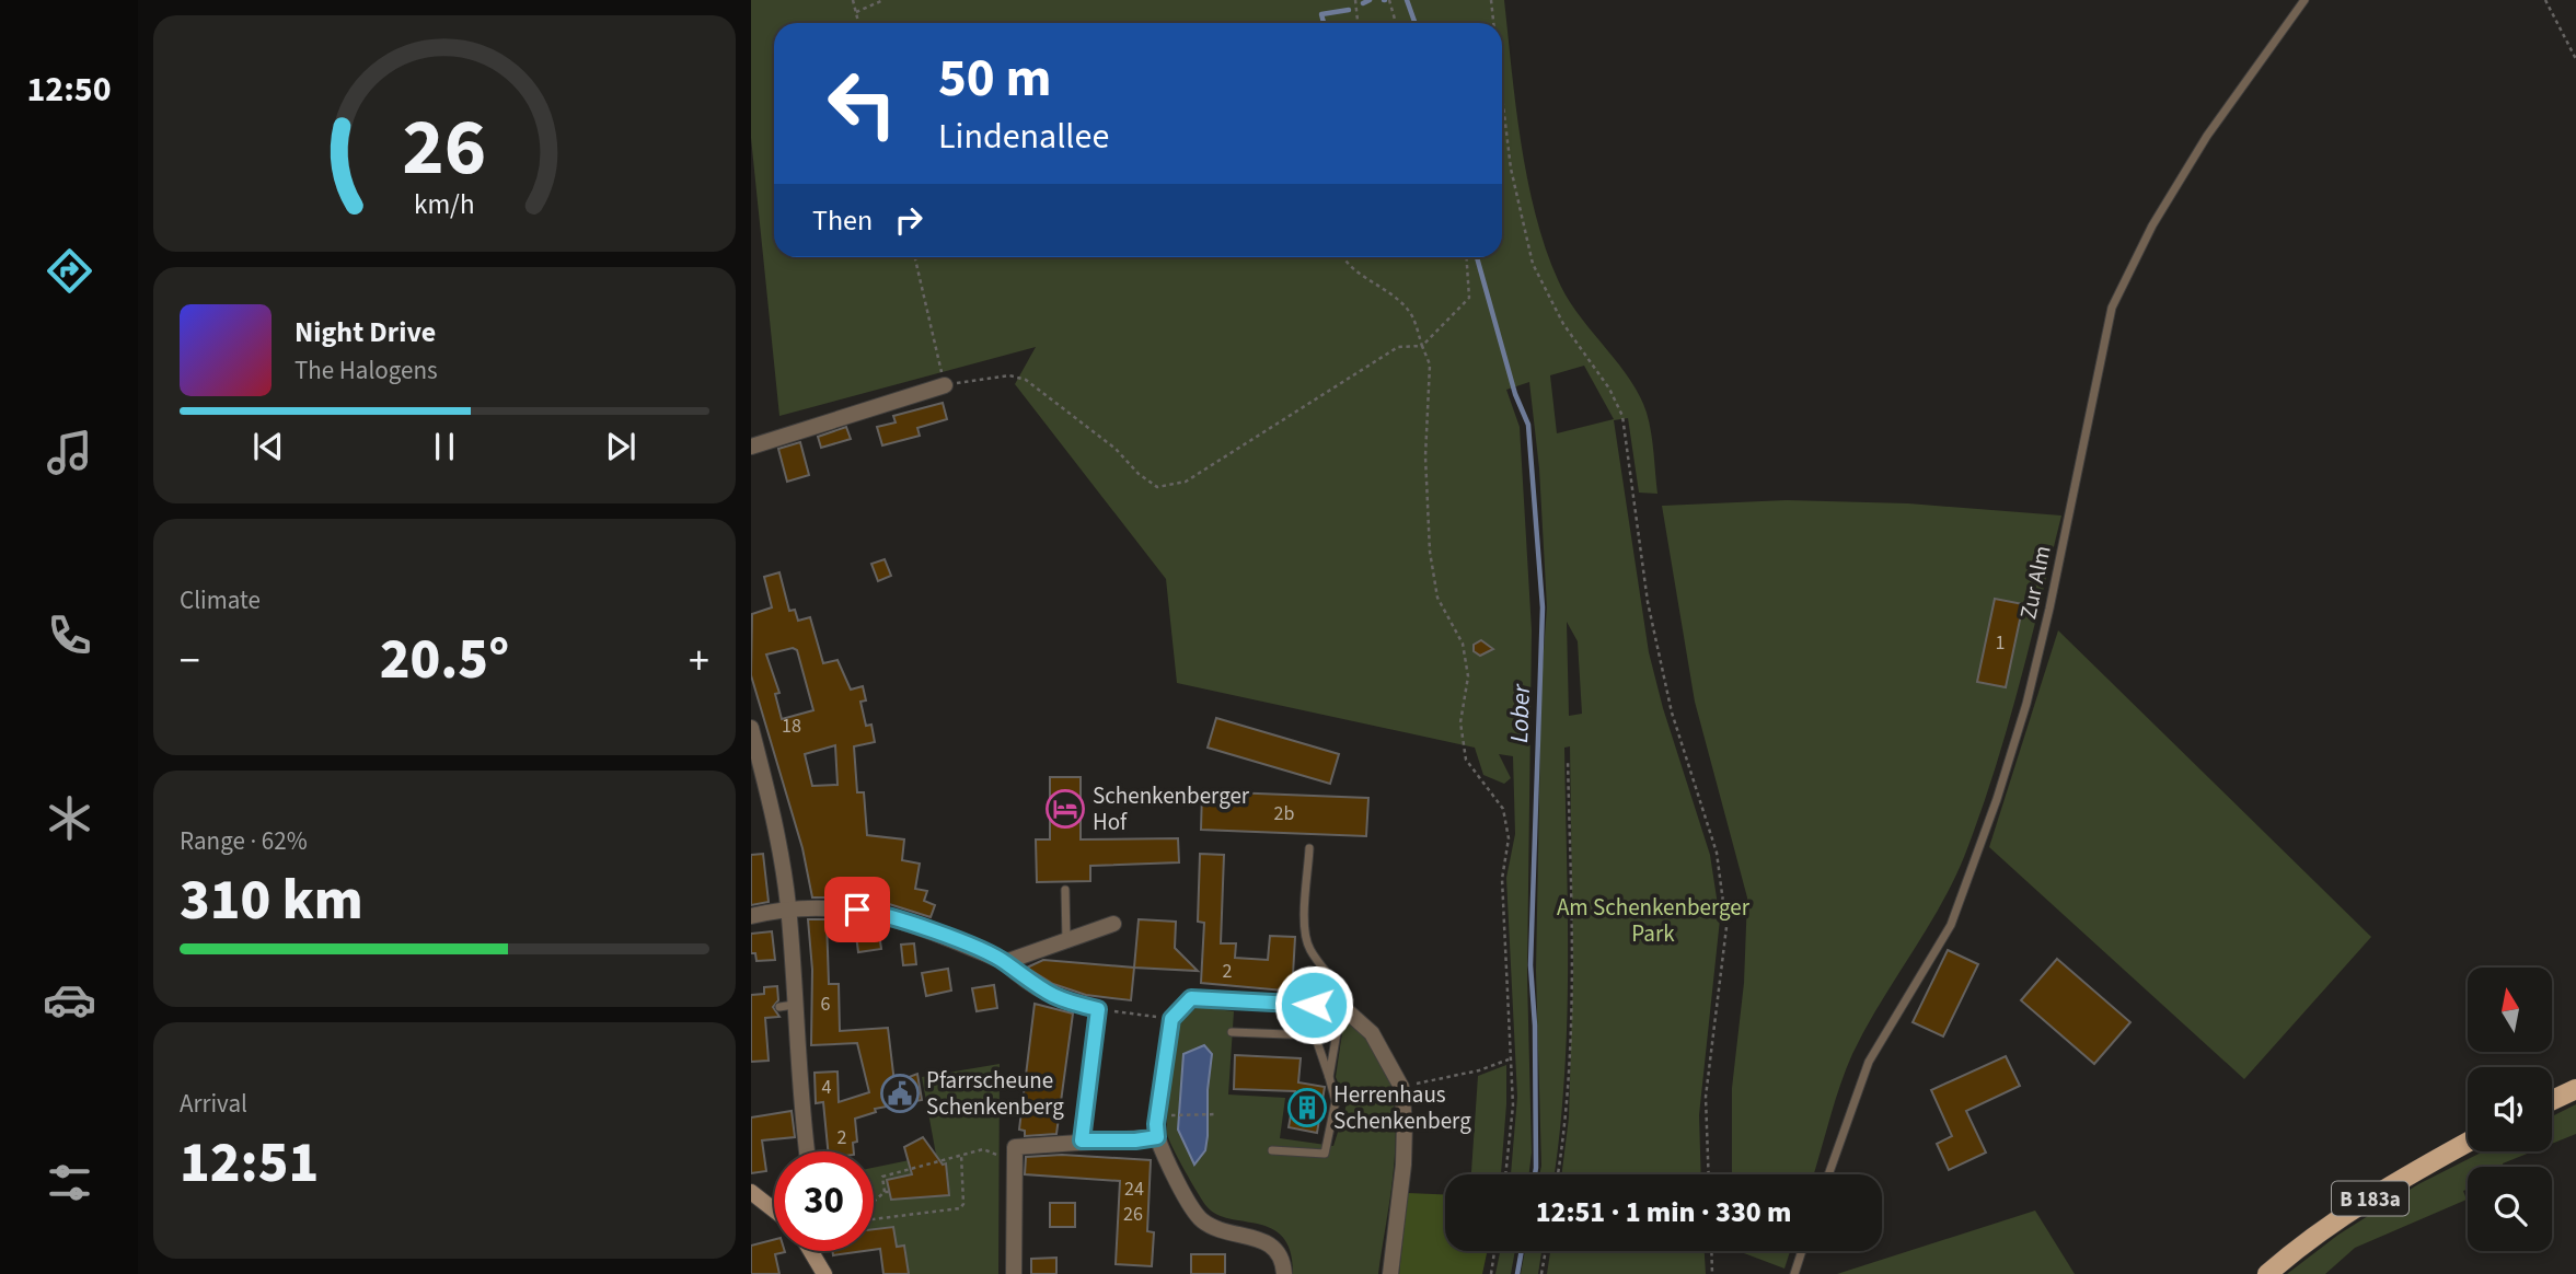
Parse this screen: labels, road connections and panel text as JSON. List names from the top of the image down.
{
  "streets": {
    "main road": ["B 183a"],
    "lane": ["Zur Alm"]
  },
  "water": ["Lober"],
  "parks": ["Am Schenkenberger Park"],
  "places": {
    "hotel": ["Schenkenberger Hof"],
    "public building": ["Pfarrscheune Schenkenberg"],
    "building": ["Herrenhaus Schenkenberg"]
  },
  "house_numbers": [
    "1",
    "18",
    "2b",
    "2",
    "6",
    "4",
    "2",
    "24",
    "26"
  ],
  "north": "top",
  "page": {
    "tabs": "12:50",
    "turn": ["50 m", "Lindenallee"],
    "then": "Then",
    "song": ["Night Drive", "The Halogens"],
    "tile": [
      "Climate",
      ["Range · 62%", "310 km"],
      ["Arrival", "12:51"]
    ],
    "heat": ["−", "20.5°", "+"],
    "limit": "30",
    "trip": "12:51 · 1 min · 330 m",
    "gauge": ["26", "km/h"]
  }
}
